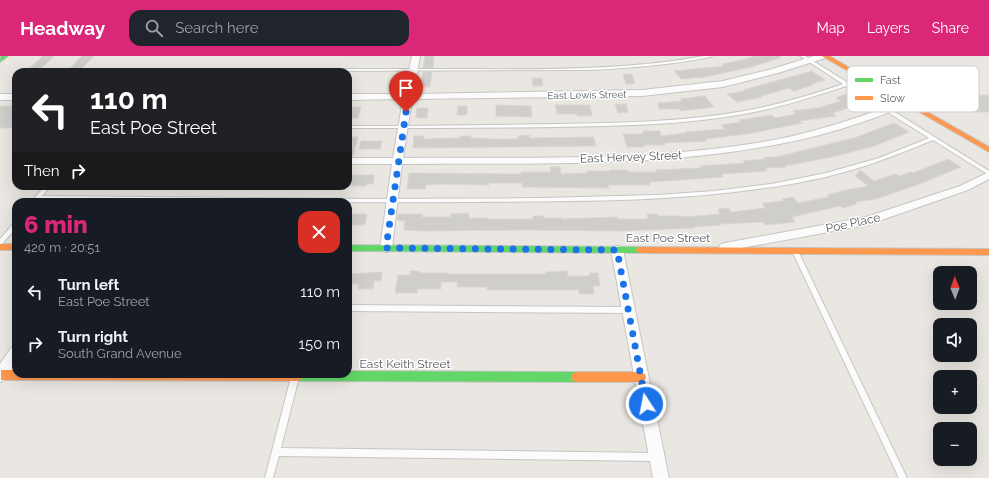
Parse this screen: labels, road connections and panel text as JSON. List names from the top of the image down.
{
  "streets": {
    "street": [
      "East Lewis Street",
      "East Hervey Street",
      "Poe Place",
      "East Poe Street",
      "East Keith Street"
    ]
  },
  "crossings": [
    ["Poe Place", "East Poe Street"]
  ],
  "legend": ["Fast", "Slow"],
  "north": "top",
  "page": {
    "header": "Headway",
    "search": "Search here",
    "nav": ["Map", "Layers", "Share"],
    "turn": ["110 m", "East Poe Street"],
    "then": "Then",
    "heading": ["6 min", "420 m · 20:51"],
    "map_buttons": ["+", "−"],
    "list": [
      {
        "name": "Turn left",
        "note": "East Poe Street",
        "value": "110 m"
      },
      {
        "name": "Turn right",
        "note": "South Grand Avenue",
        "value": "150 m"
      }
    ]
  }
}
